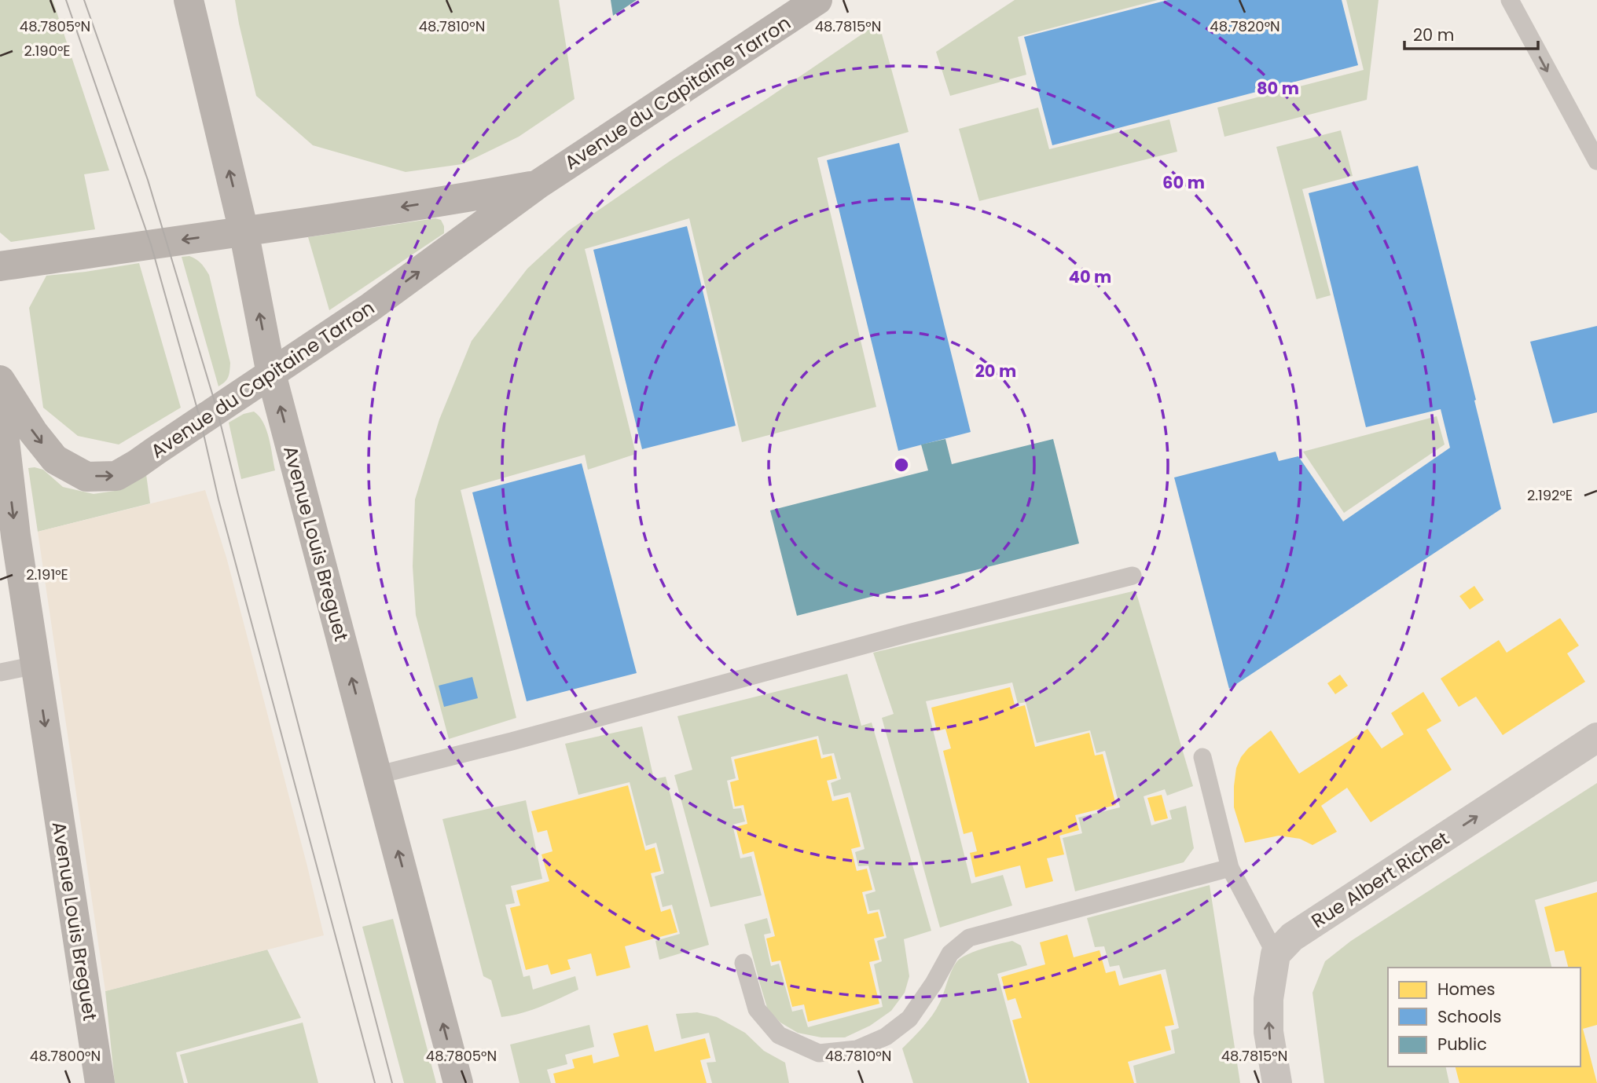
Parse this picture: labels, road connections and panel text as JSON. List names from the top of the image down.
{
  "streets": {
    "main road": ["Avenue du Capitaine Tarron", "Avenue Louis Breguet"],
    "street": ["Rue Albert Richet"]
  },
  "crossings": [
    ["Avenue du Capitaine Tarron", "Avenue Louis Breguet"]
  ],
  "one_way": ["Rue Albert Richet"],
  "legend": ["Homes", "Schools", "Public"],
  "scale_bar": "20 m",
  "coordinates": [
    "48.7805°N",
    "48.7810°N",
    "48.7815°N",
    "48.7820°N",
    "2.190°E",
    "2.192°E",
    "2.191°E",
    "48.7800°N"
  ],
  "rings": [
    "80 m",
    "60 m",
    "40 m",
    "20 m"
  ]
}
